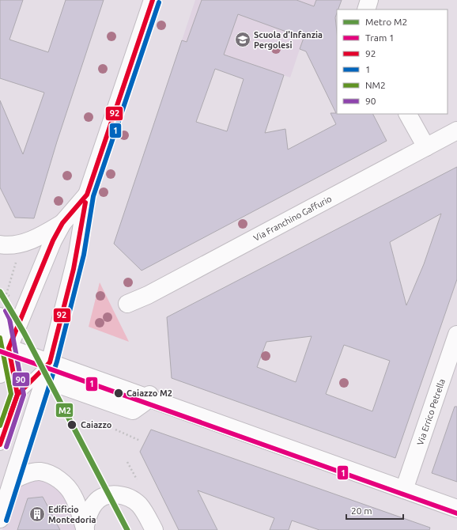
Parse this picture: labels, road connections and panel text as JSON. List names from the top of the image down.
{
  "streets": {
    "street": ["Via Franchino Gaffurio", "Via Errico Petrella"]
  },
  "places": {
    "school or university": ["Scuola d'Infanzia Pergolesi"],
    "other": ["Caiazzo M2", "Caiazzo"],
    "building": ["Edificio Montedoria"]
  },
  "lines": [
    "transit line 92",
    "transit line 1",
    "metro line M2",
    "transit line 90",
    "transit line NM2",
    "tram line 1"
  ],
  "legend": [
    "Metro M2",
    "Tram 1",
    "92",
    "1",
    "NM2",
    "90"
  ],
  "scale_bar": "20 m"
}
